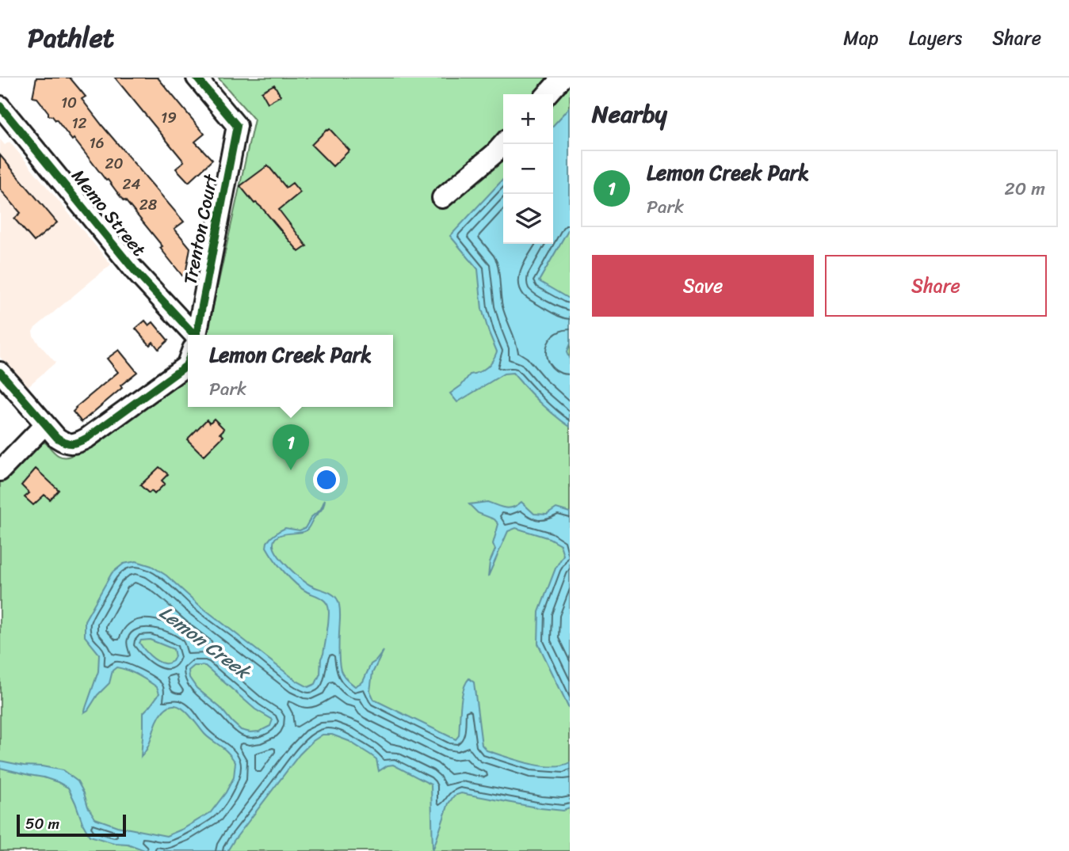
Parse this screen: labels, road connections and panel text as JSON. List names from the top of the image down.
{
  "streets": {
    "street": ["Memo Street", "Trenton Court"]
  },
  "water": ["Lemon Creek"],
  "house_numbers": [
    "10",
    "19",
    "12",
    "16",
    "20",
    "24",
    "28"
  ],
  "scale_bar": "50 m",
  "page": {
    "header": "Pathlet",
    "nav": ["Map", "Layers", "Share"],
    "heading": "Nearby",
    "map_buttons": ["+", "−"],
    "list": [
      {
        "mark": "1",
        "name": "Lemon Creek Park",
        "note": "Park",
        "value": "20 m"
      }
    ],
    "buttons": ["Save", "Share"],
    "popup": ["Lemon Creek Park", "Park"],
    "pins": "1",
    "scale": "50 m"
  }
}
